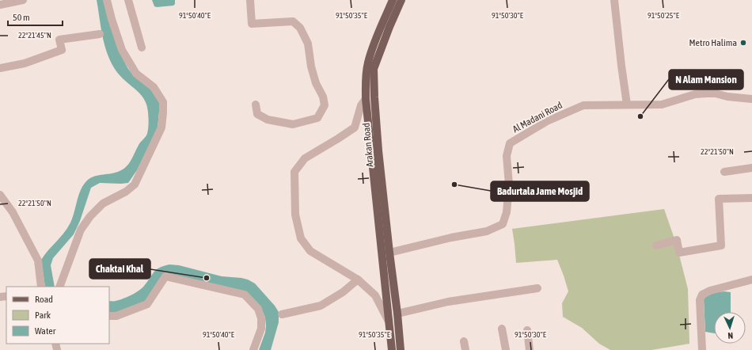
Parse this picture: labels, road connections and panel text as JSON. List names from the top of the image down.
{
  "streets": {
    "main road": ["Arakan Road"],
    "street": ["Al Madani Road"]
  },
  "crossings": [
    ["Al Madani Road", "Arakan Road"]
  ],
  "places": [
    "Metro Halima",
    "N Alam Mansion",
    "Badurtala Jame Mosjid",
    "Chaktai Khal"
  ],
  "legend": ["Road", "Park", "Water"],
  "scale_bar": "50 m",
  "north": "bottom",
  "coordinates": [
    "91°50'40\"E",
    "91°50'35\"E",
    "91°50'30\"E",
    "91°50'25\"E",
    "22°21'45\"N",
    "22°21'50\"N"
  ]
}
